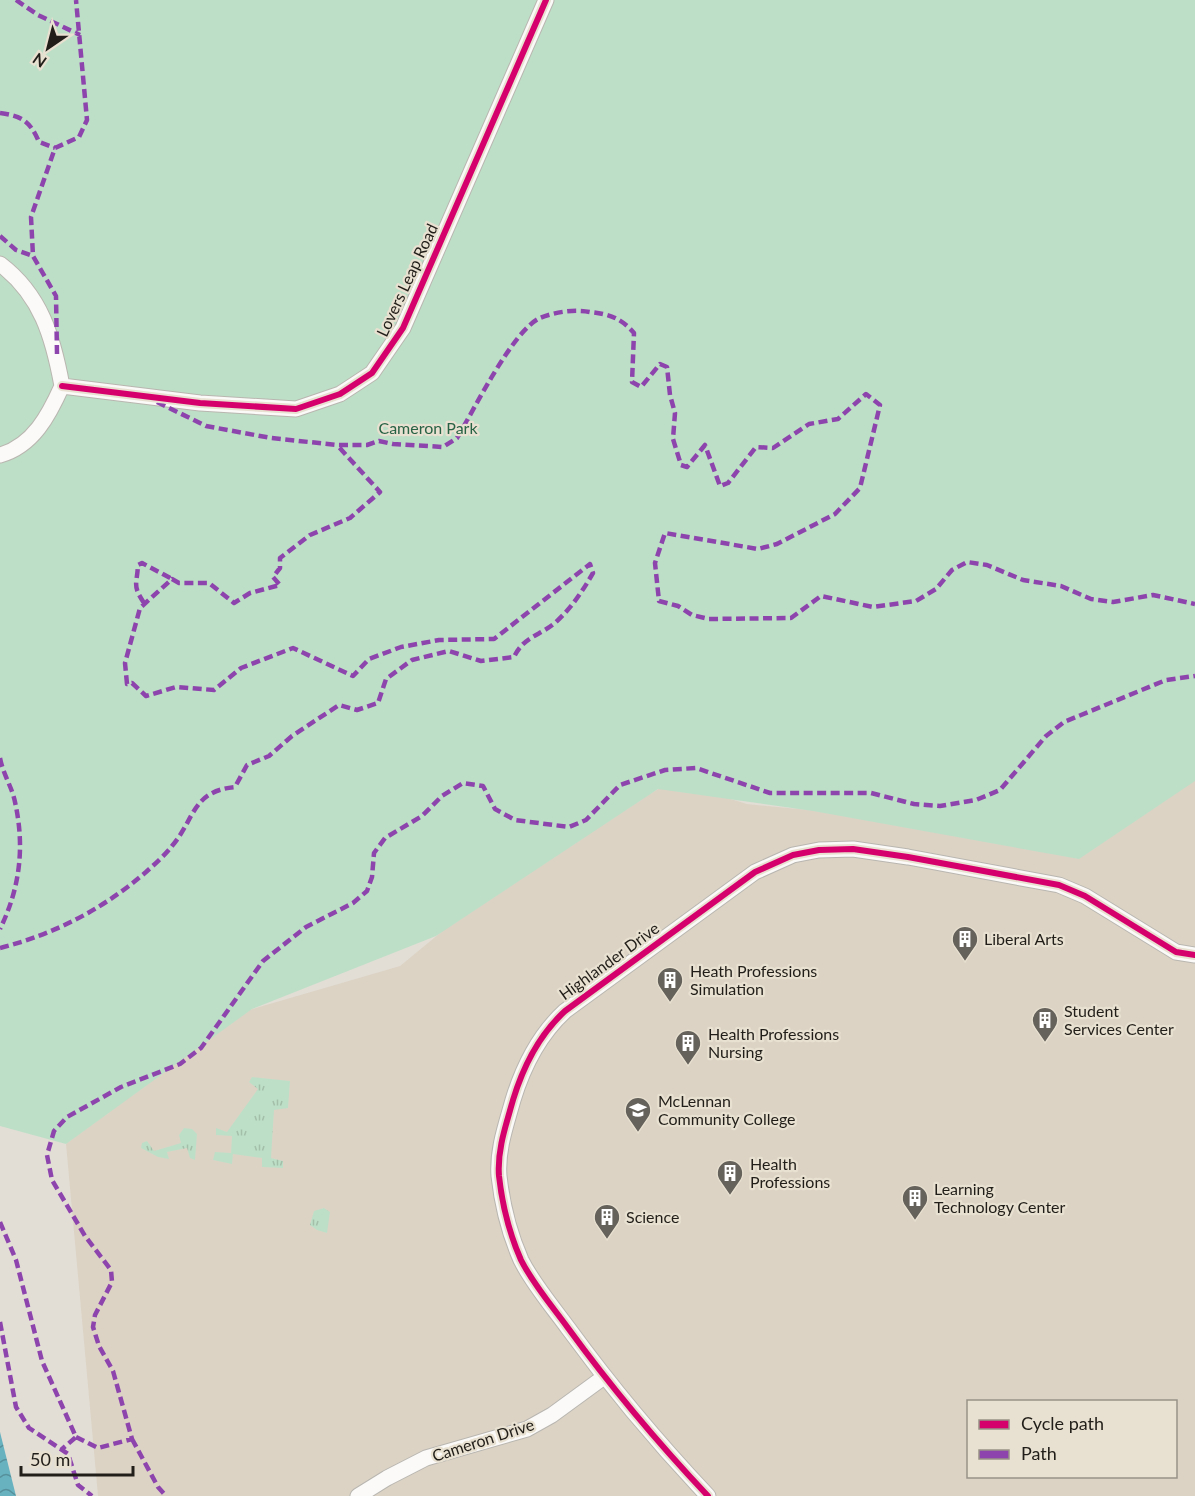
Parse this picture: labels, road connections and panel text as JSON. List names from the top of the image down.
{
  "streets": {
    "street": ["Lovers Leap Road", "Highlander Drive", "Cameron Drive"]
  },
  "crossings": [
    ["Highlander Drive", "Cameron Drive"]
  ],
  "parks": ["Cameron Park"],
  "places": {
    "building": [
      "Liberal Arts",
      "Heath Professions Simulation",
      "Student Services Center",
      "Health Professions Nursing",
      "Health Professions",
      "Learning Technology Center",
      "Science"
    ],
    "school or university": ["McLennan Community College"]
  },
  "legend": ["Cycle path", "Path"],
  "scale_bar": "50 m",
  "north": "bottom left"
}
